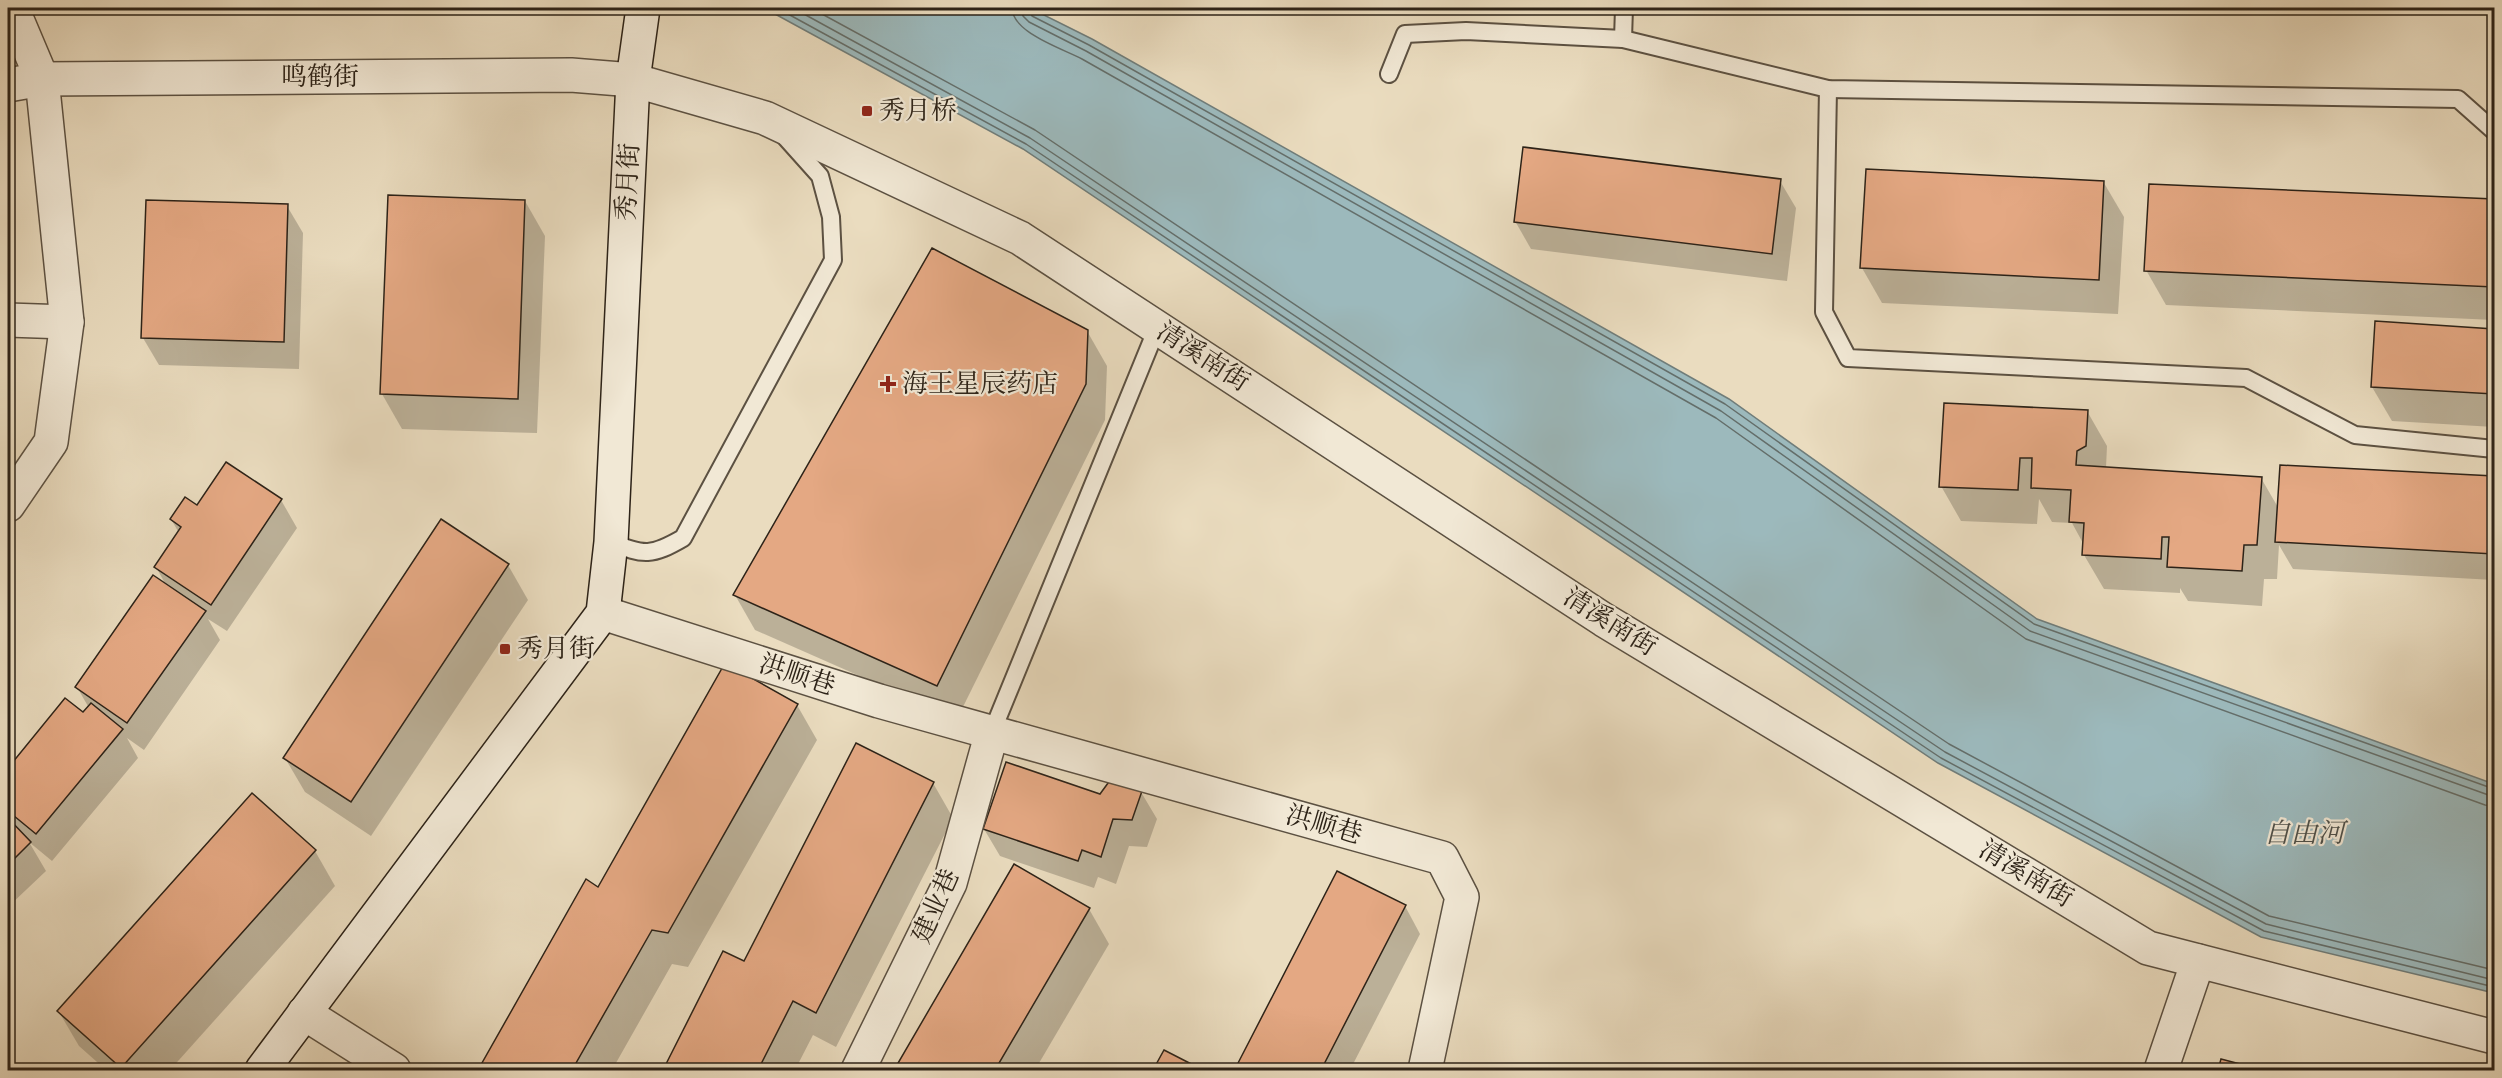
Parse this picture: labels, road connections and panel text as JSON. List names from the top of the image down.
{
  "streets": {
    "street": [
      "鸣鹤街",
      "秀月街",
      "清溪南街",
      "洪顺巷",
      "建业巷"
    ]
  },
  "crossings": [
    ["鸣鹤街", "秀月街"],
    ["鸣鹤街", "清溪南街"],
    ["秀月街", "洪顺巷"],
    ["洪顺巷", "建业巷"]
  ],
  "water": ["自由河"],
  "places": {
    "transit": ["秀月桥", "秀月街"],
    "health": ["海王星辰药店"]
  }
}
